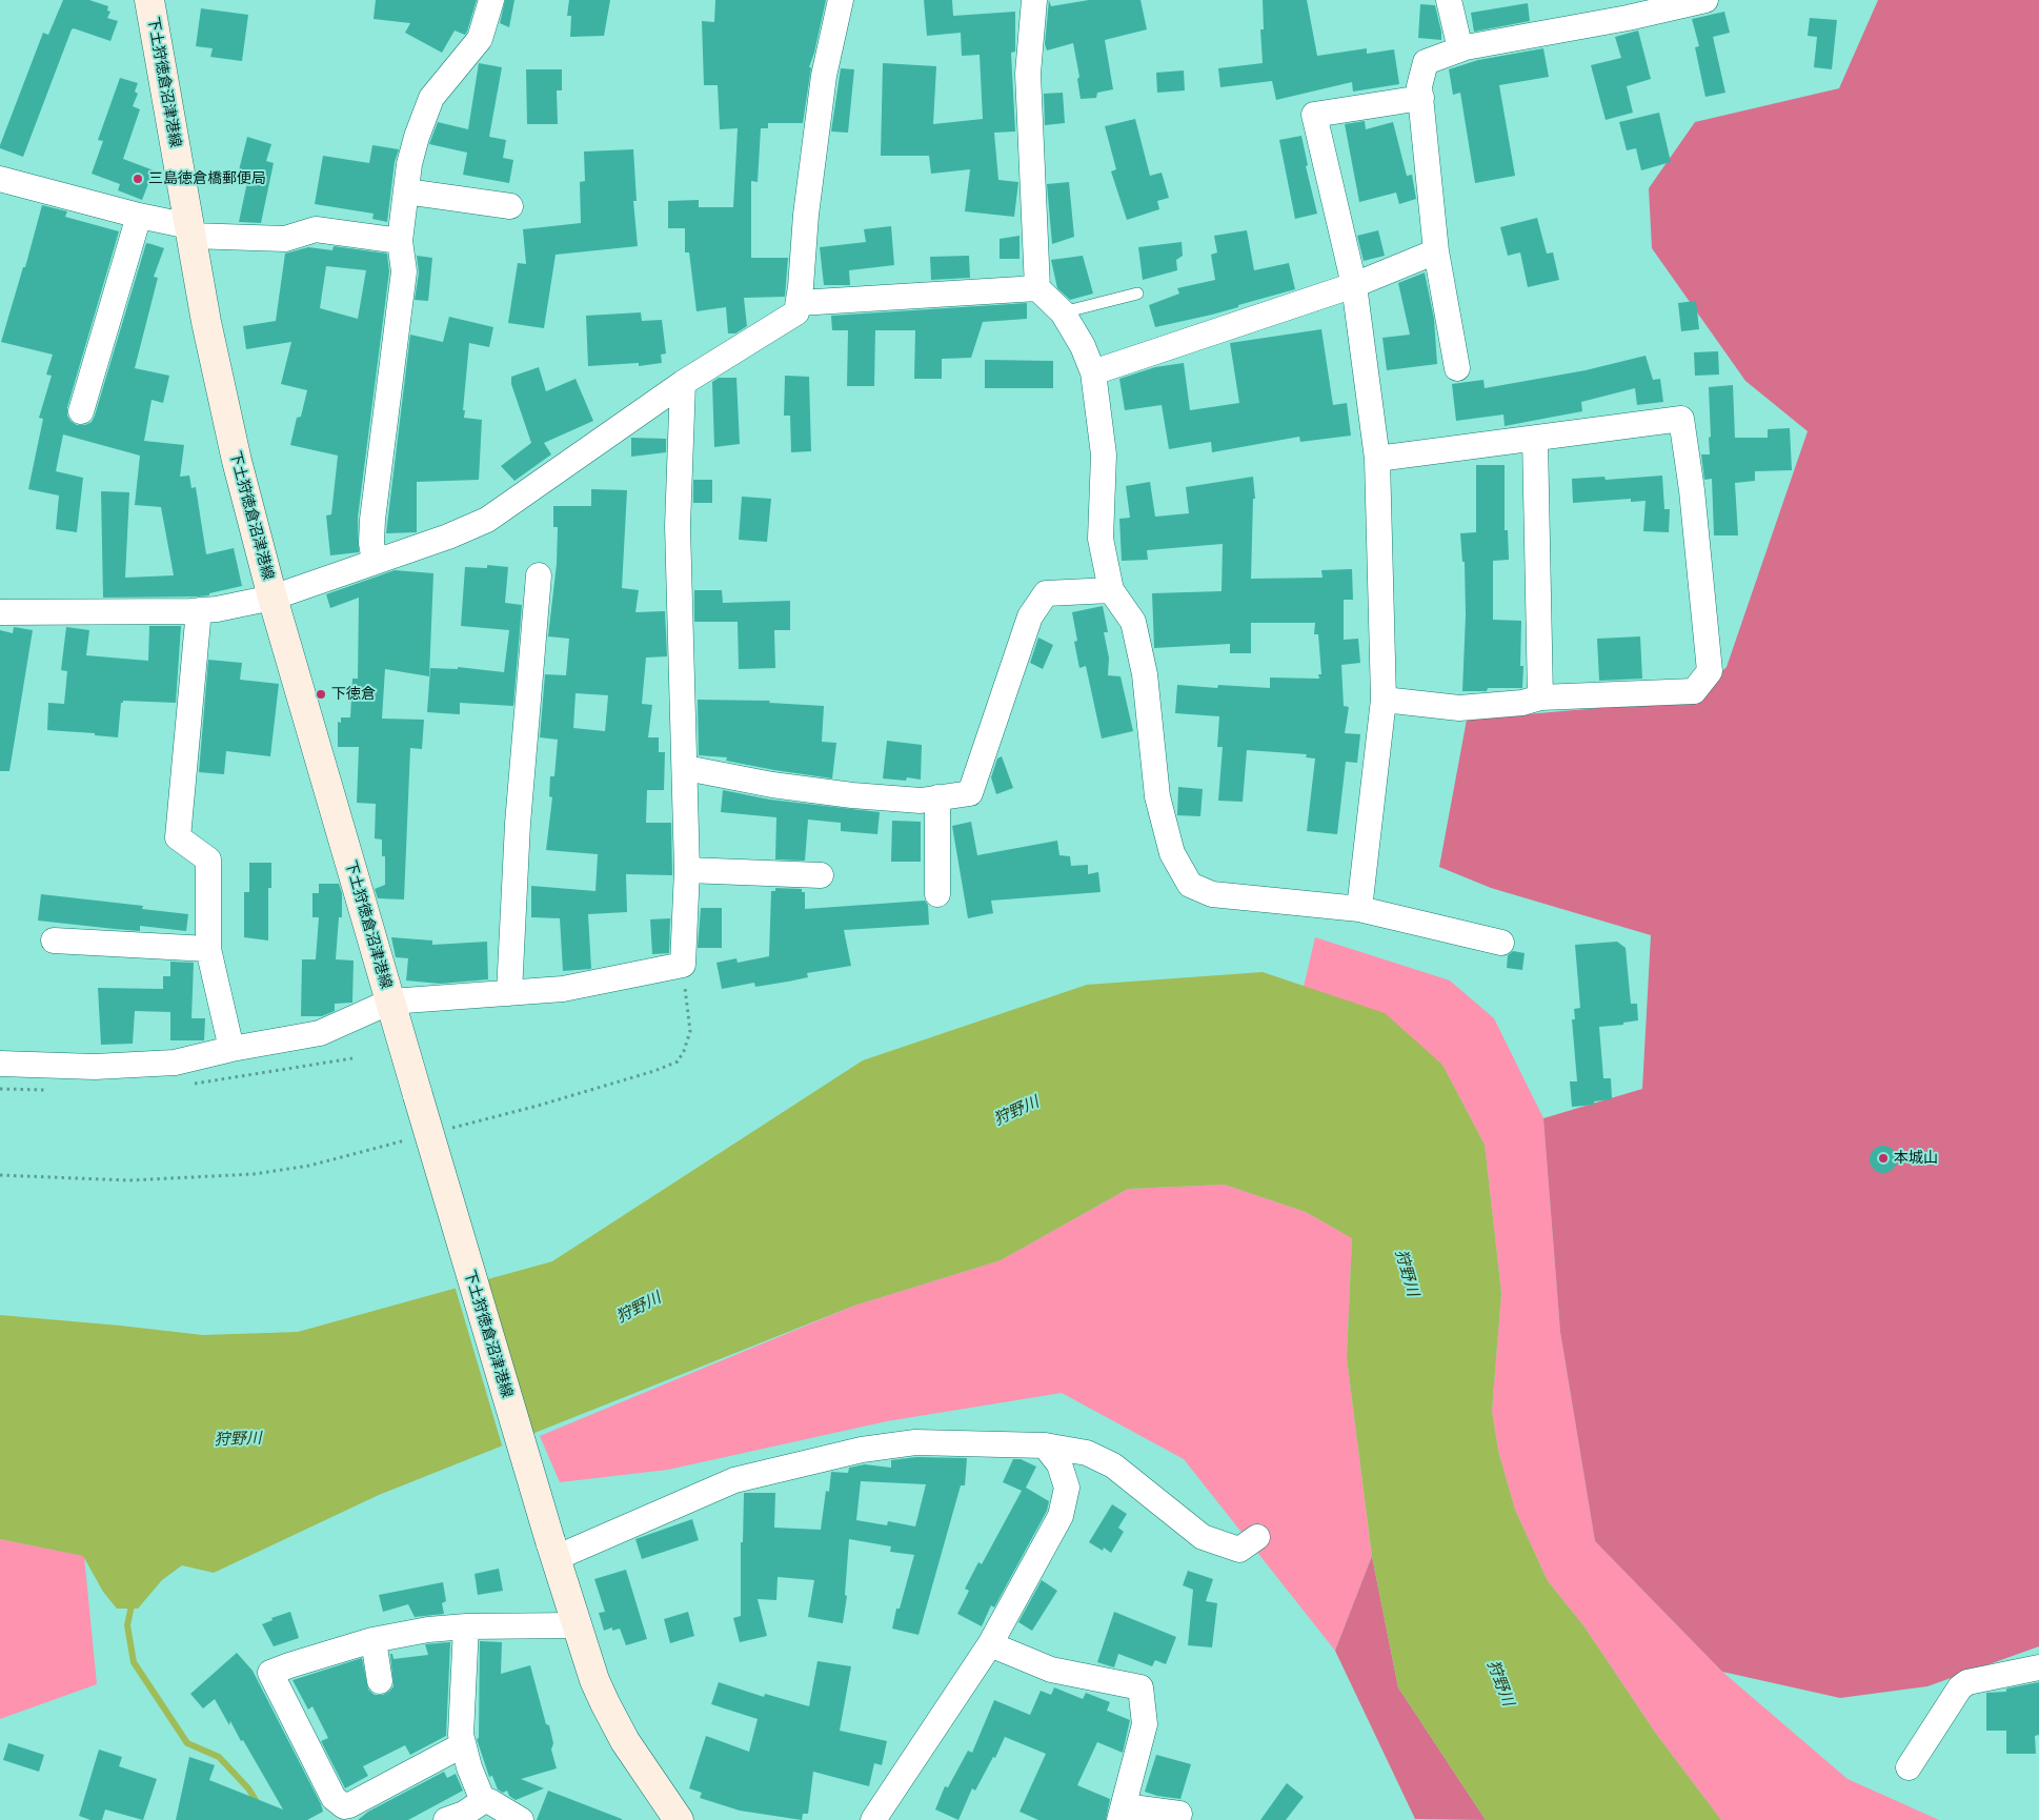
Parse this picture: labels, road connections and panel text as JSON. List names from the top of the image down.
{
  "streets": {
    "main road": ["下土狩徳倉沼津港線"]
  },
  "water": ["狩野川"],
  "places": ["三島徳倉橋郵便局", "下徳倉", "本城山"]
}
